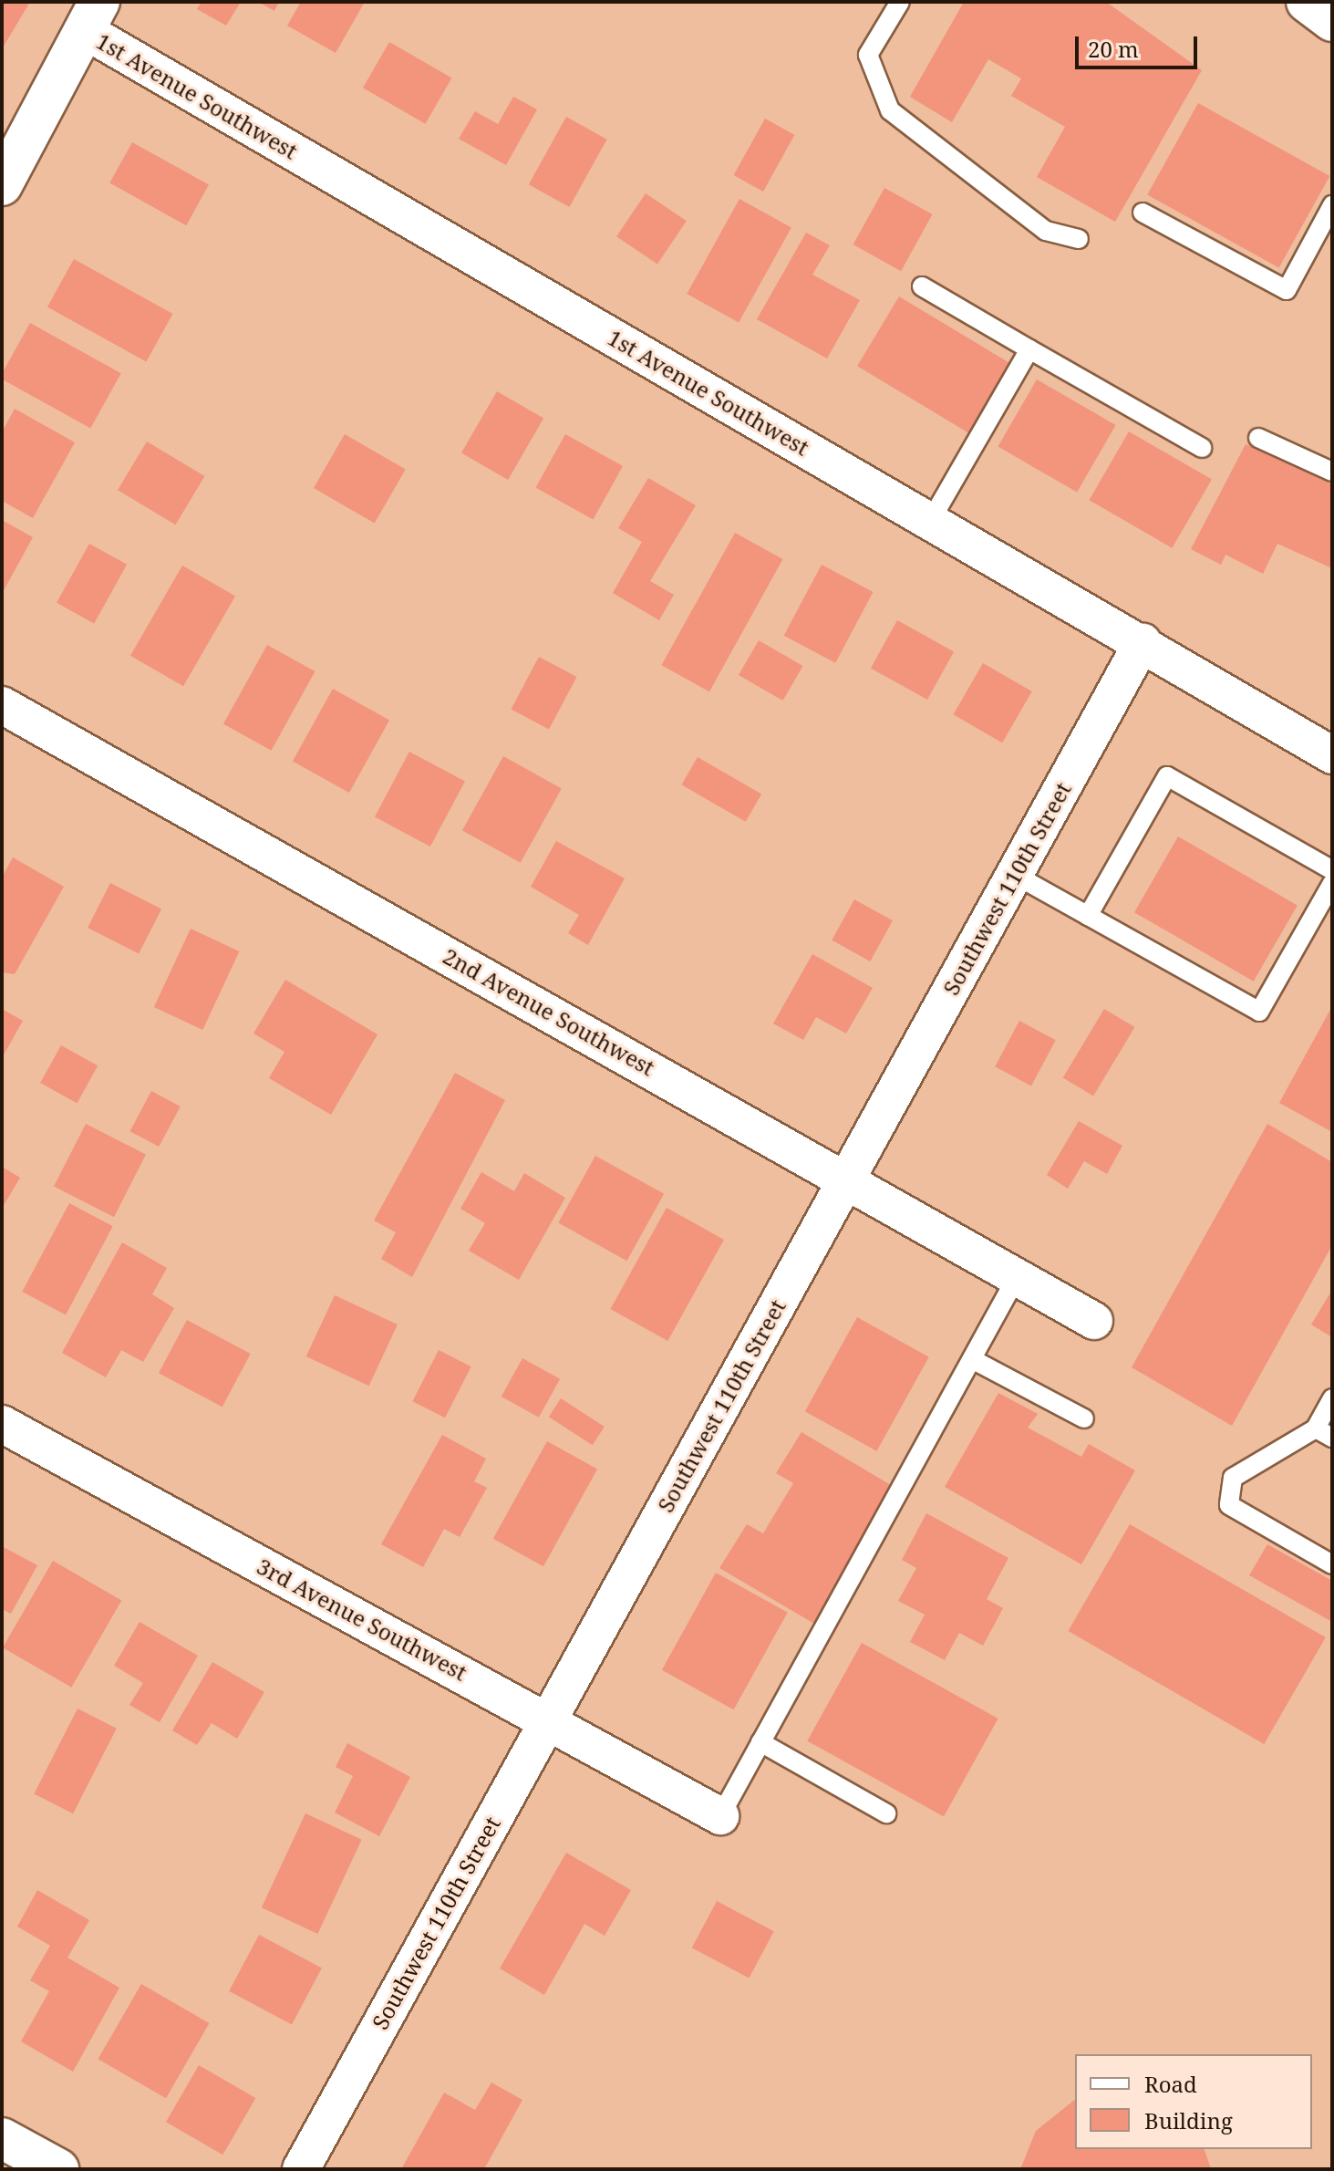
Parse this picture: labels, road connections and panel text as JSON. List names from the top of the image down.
{
  "streets": {
    "street": [
      "1st Avenue Southwest",
      "Southwest 110th Street",
      "2nd Avenue Southwest",
      "3rd Avenue Southwest"
    ]
  },
  "crossings": [
    ["1st Avenue Southwest", "Southwest 110th Street"],
    ["Southwest 110th Street", "2nd Avenue Southwest"],
    ["Southwest 110th Street", "3rd Avenue Southwest"]
  ],
  "legend": ["Road", "Building"],
  "scale_bar": "20 m"
}
